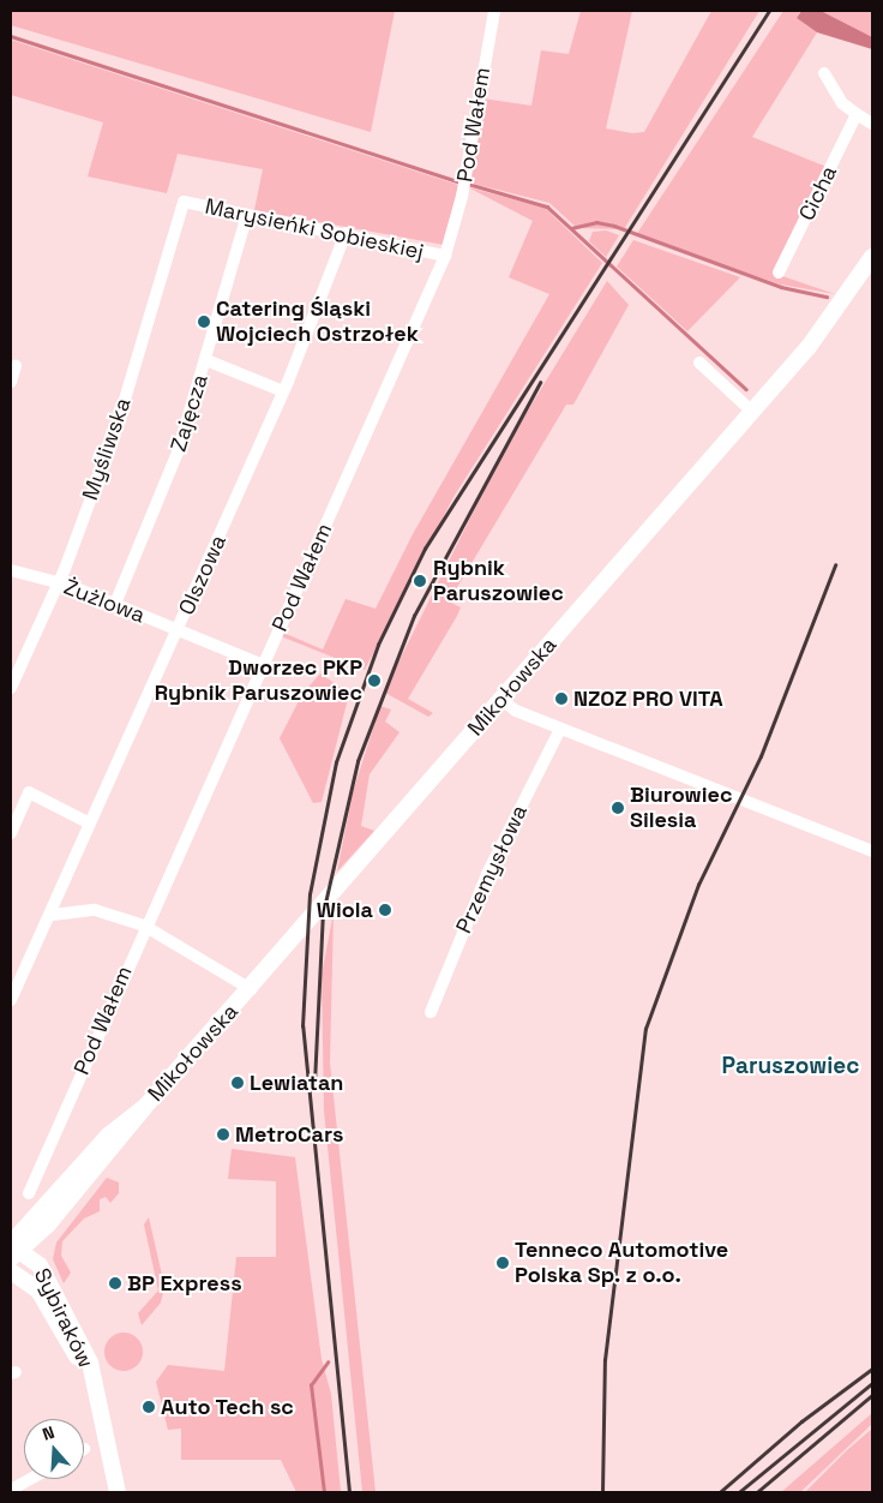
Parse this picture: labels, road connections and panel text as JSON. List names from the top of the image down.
{
  "streets": {
    "main road": ["Mikołowska", "Sybiraków"],
    "street": [
      "Pod Wałem",
      "Cicha",
      "Marysieńki Sobieskiej",
      "Zajęcza",
      "Myśliwska",
      "Olszowa",
      "Żużlowa",
      "Przemysłowa"
    ]
  },
  "crossings": [
    ["Pod Wałem", "Marysieńki Sobieskiej"],
    ["Pod Wałem", "Żużlowa"],
    ["Marysieńki Sobieskiej", "Zajęcza"],
    ["Marysieńki Sobieskiej", "Myśliwska"],
    ["Marysieńki Sobieskiej", "Olszowa"],
    ["Zajęcza", "Żużlowa"],
    ["Myśliwska", "Żużlowa"],
    ["Olszowa", "Żużlowa"],
    ["Mikołowska", "Sybiraków"]
  ],
  "districts": ["Paruszowiec"],
  "places": [
    "Catering Śląski Wojciech Ostrzołek",
    "Rybnik Paruszowiec",
    "Dworzec PKP Rybnik Paruszowiec",
    "NZOZ PRO VITA",
    "Biurowiec Silesia",
    "Wiola",
    "Lewiatan",
    "MetroCars",
    "Tenneco Automotive Polska Sp. z o.o.",
    "BP Express",
    "Auto Tech sc"
  ],
  "north": "top"
}
